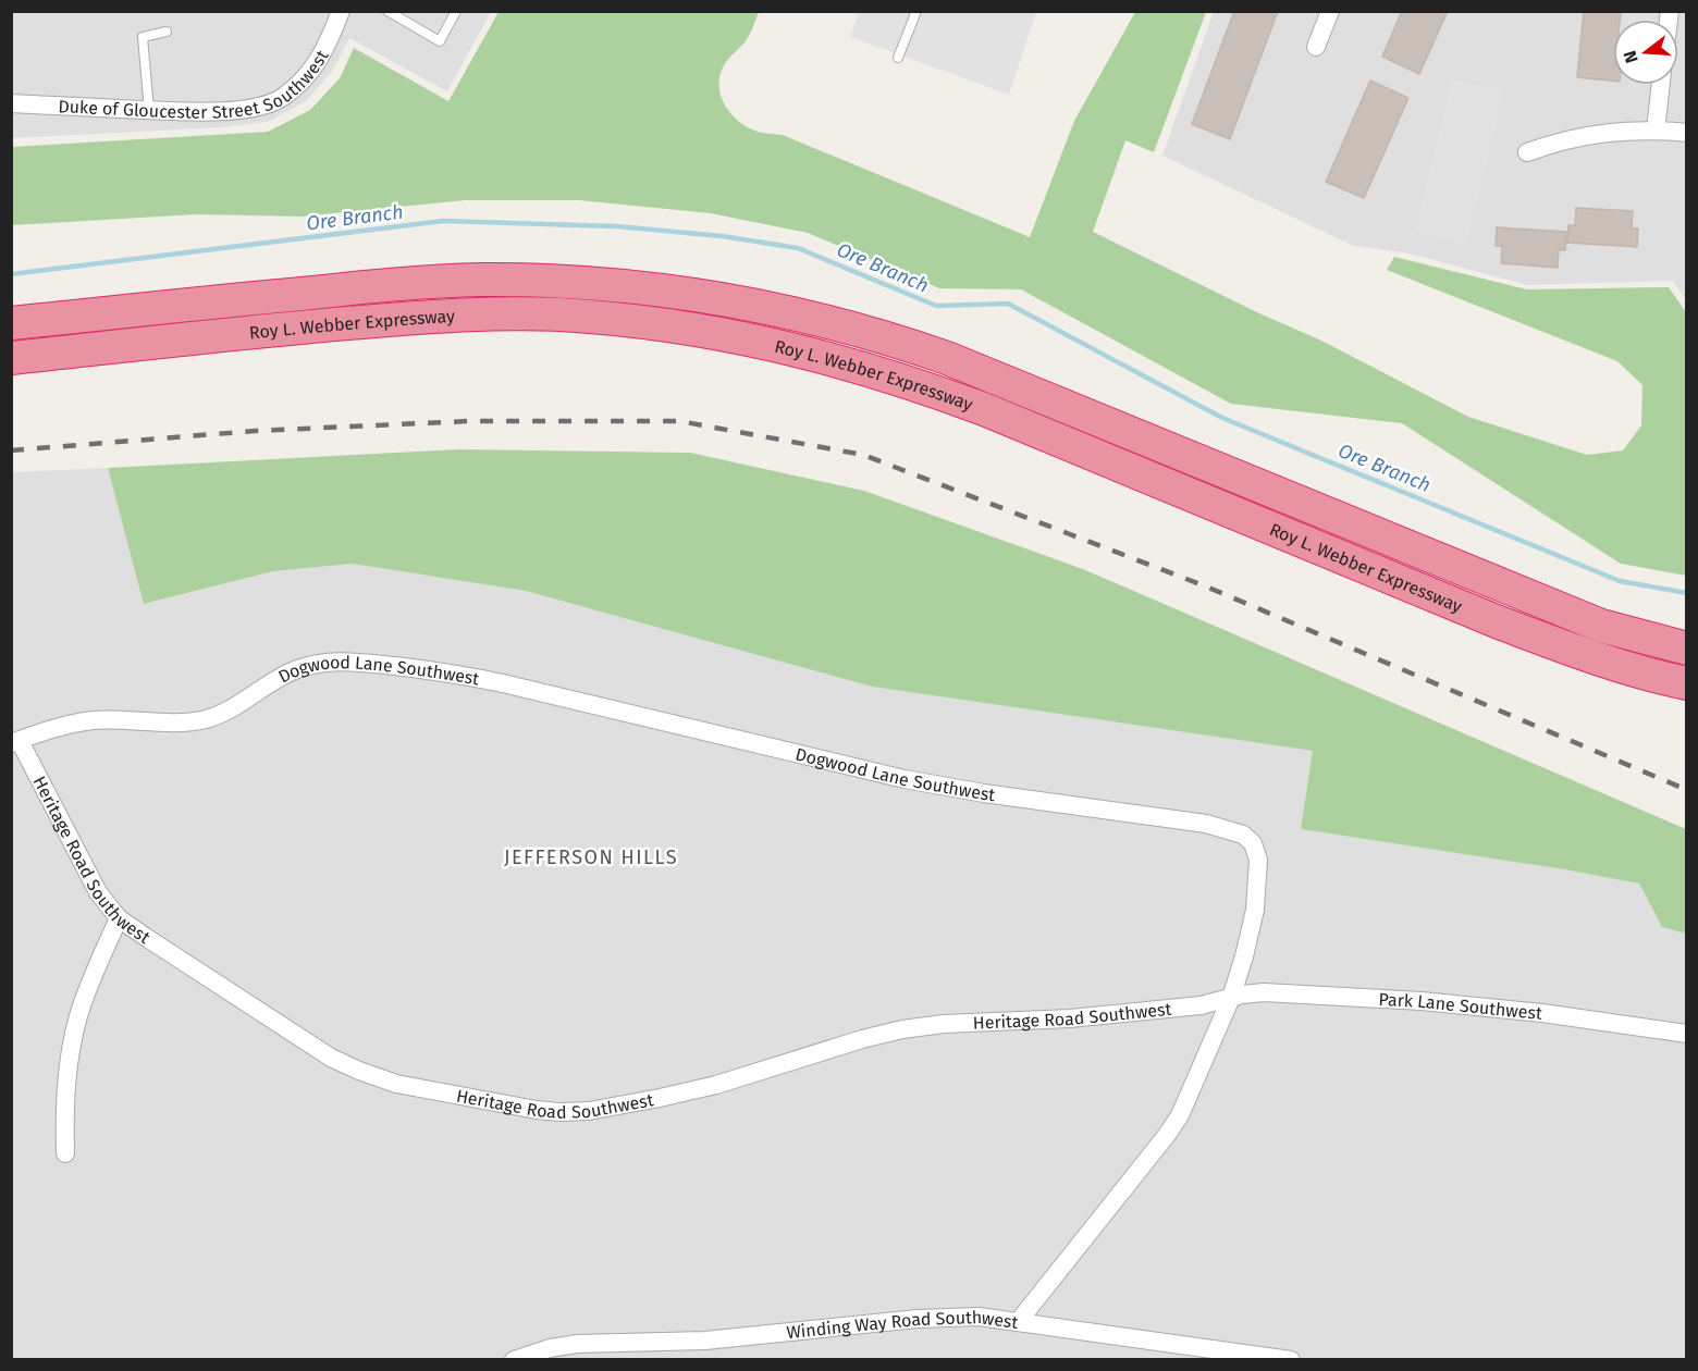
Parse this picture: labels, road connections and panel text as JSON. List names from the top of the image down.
{
  "streets": {
    "highway": ["Roy L. Webber Expressway"],
    "street": [
      "Duke of Gloucester Street Southwest",
      "Dogwood Lane Southwest",
      "Heritage Road Southwest",
      "Park Lane Southwest",
      "Winding Way Road Southwest"
    ]
  },
  "crossings": [
    ["Dogwood Lane Southwest", "Heritage Road Southwest"],
    ["Dogwood Lane Southwest", "Park Lane Southwest"],
    ["Dogwood Lane Southwest", "Winding Way Road Southwest"],
    ["Heritage Road Southwest", "Park Lane Southwest"]
  ],
  "districts": ["JEFFERSON HILLS"],
  "water": ["Ore Branch"],
  "north": "left"
}
